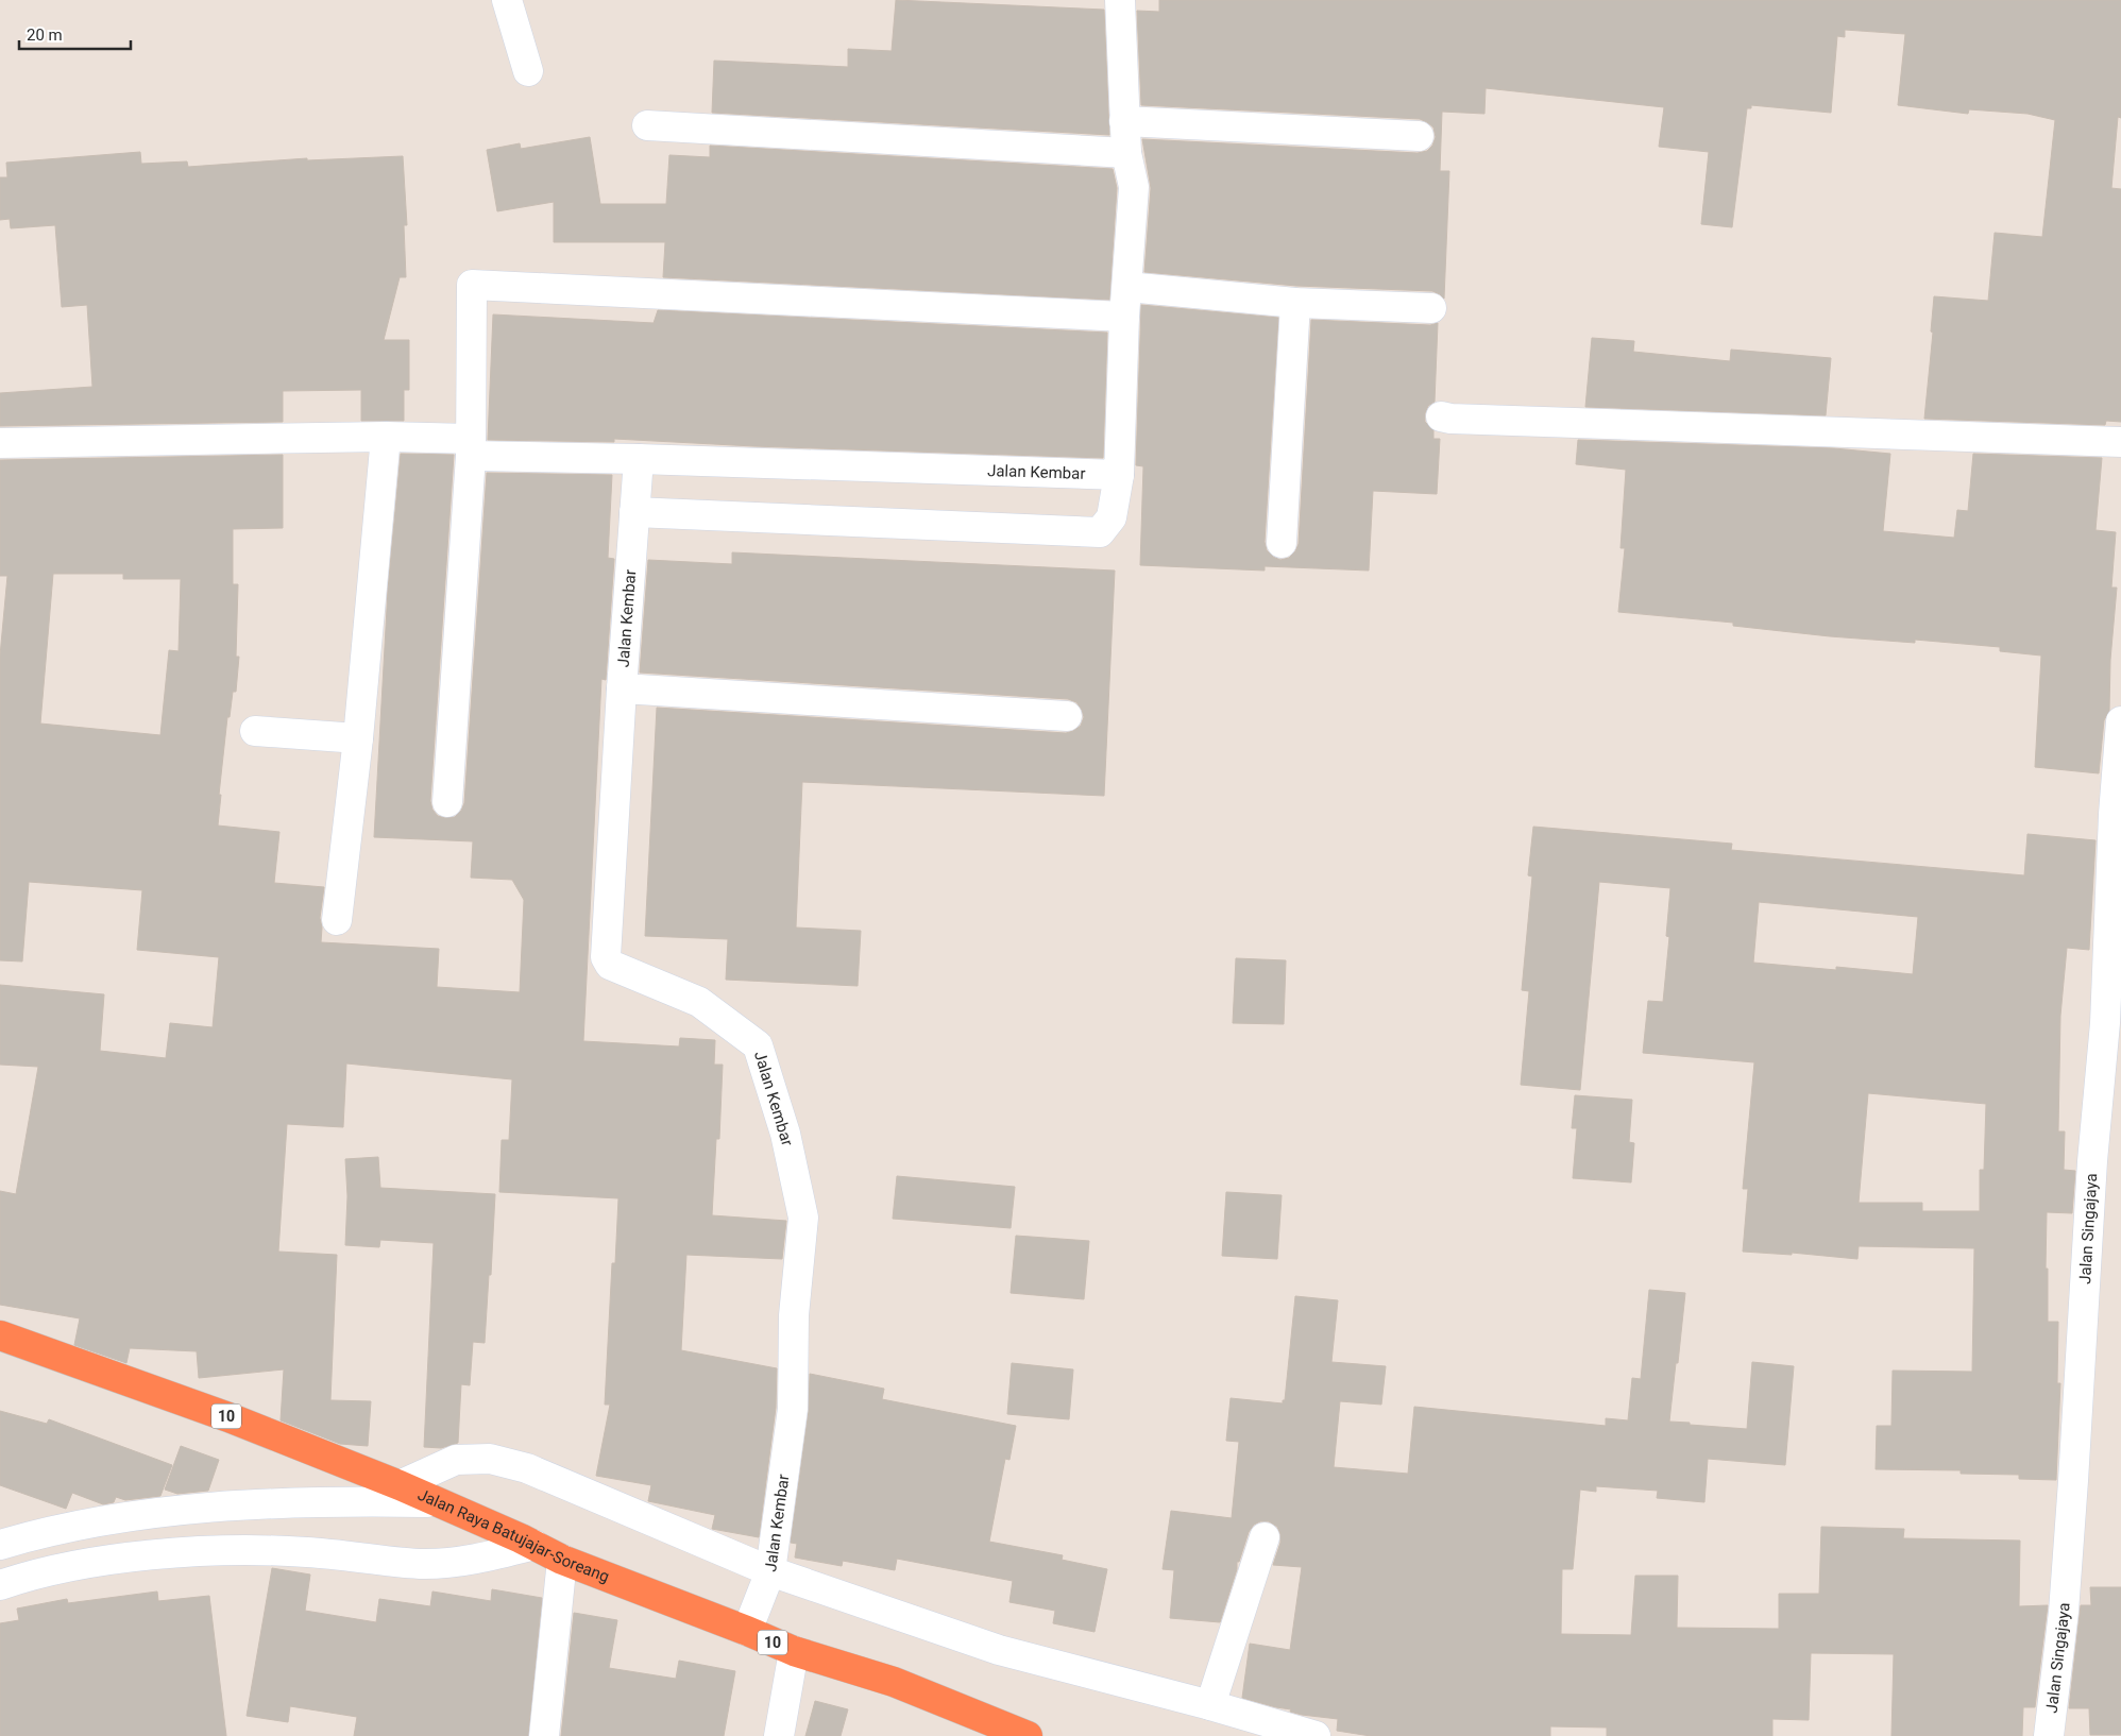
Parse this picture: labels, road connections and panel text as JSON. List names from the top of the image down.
{
  "streets": {
    "highway": ["10", "Jalan Raya Batujajar-Soreang"],
    "street": ["Jalan Kembar", "Jalan Singajaya"]
  },
  "crossings": [
    ["Jalan Kembar", "Jalan Raya Batujajar-Soreang"]
  ],
  "scale_bar": "20 m"
}
